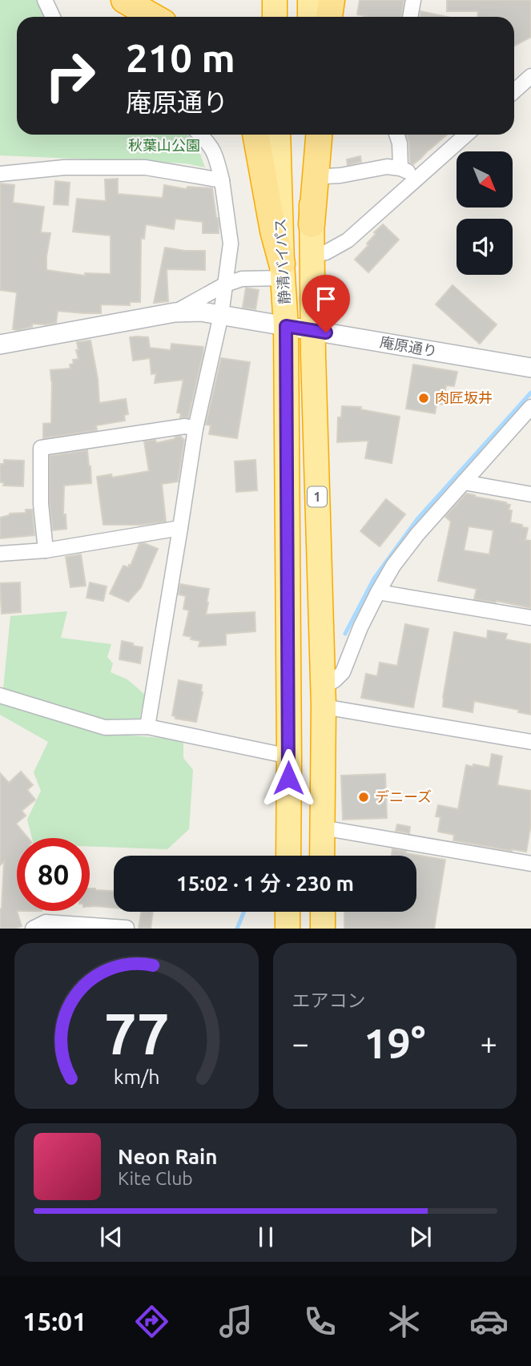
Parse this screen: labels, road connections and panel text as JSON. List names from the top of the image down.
{
  "streets": {
    "highway": ["静清バイパス", "1"],
    "street": ["庵原通り"]
  },
  "crossings": [
    ["静清バイパス", "庵原通り"]
  ],
  "parks": ["秋葉山公園"],
  "places": ["肉匠坂井", "デニーズ"],
  "north": "bottom right",
  "page": {
    "turn": ["210 m", "庵原通り"],
    "limit": "80",
    "trip": "15:02 · 1 分 · 230 m",
    "tile": "エアコン",
    "heat": ["−", "19°", "+"],
    "song": ["Neon Rain", "Kite Club"],
    "tabs": "15:01",
    "gauge": ["77", "km/h"]
  }
}
